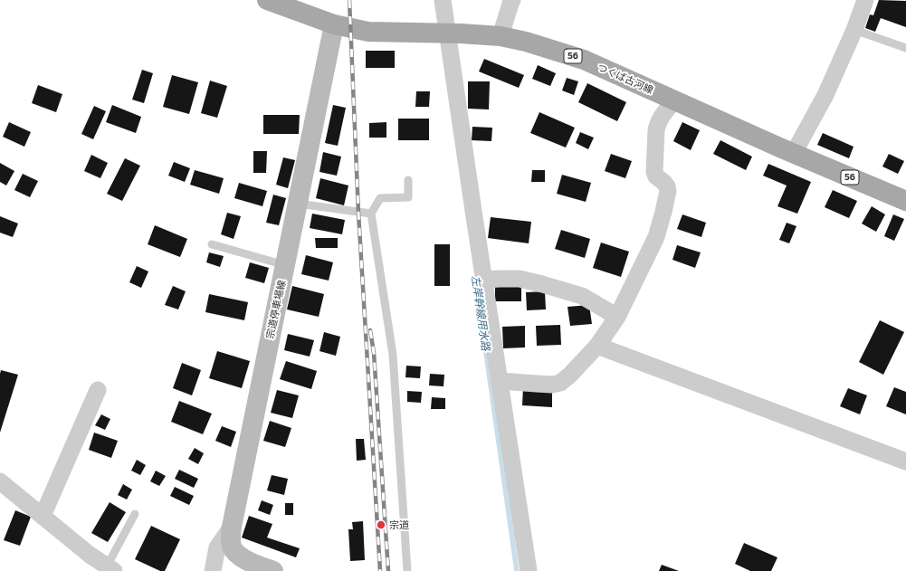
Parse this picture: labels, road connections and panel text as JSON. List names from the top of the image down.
{
  "streets": {
    "main road": ["56", "つくば古河線", "宗道停車場線"]
  },
  "crossings": [
    ["つくば古河線", "宗道停車場線"]
  ],
  "water": ["左岸幹線用水路"],
  "places": ["宗道"]
}
